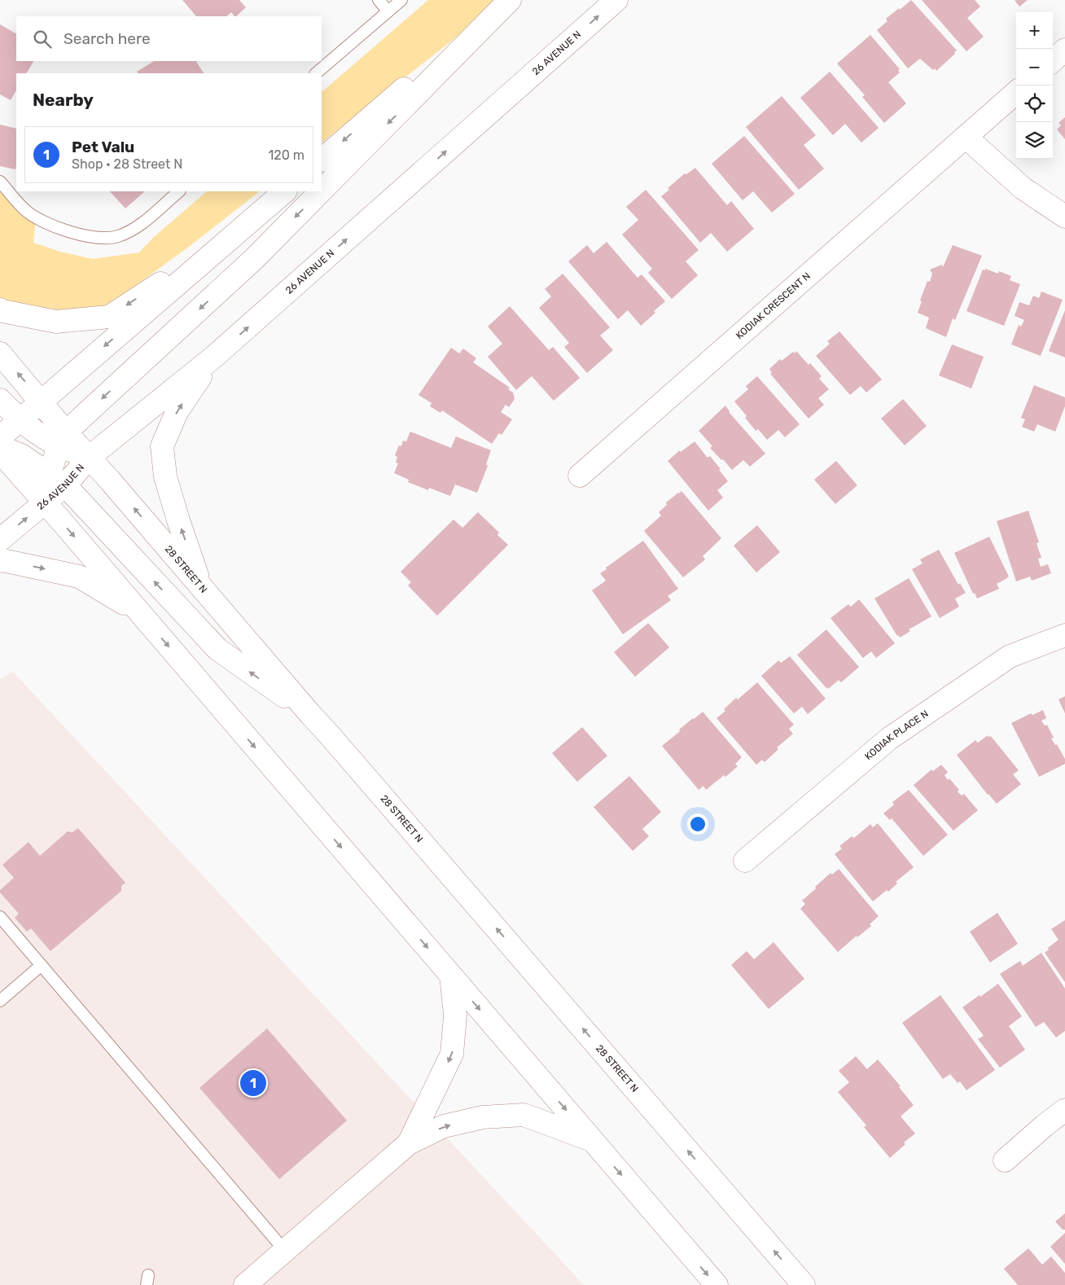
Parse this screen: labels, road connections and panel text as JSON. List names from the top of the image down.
{
  "streets": {
    "main road": [
      "26 AVENUE N",
      "KODIAK CRESCENT N",
      "28 STREET N",
      "KODIAK PLACE N"
    ]
  },
  "crossings": [
    ["26 AVENUE N", "28 STREET N"]
  ],
  "page": {
    "map_buttons": ["+", "−"],
    "search": "Search here",
    "heading": "Nearby",
    "list": [
      {
        "mark": "1",
        "name": "Pet Valu",
        "note": "Shop · 28 Street N",
        "value": "120 m"
      }
    ],
    "pins": "1"
  }
}
